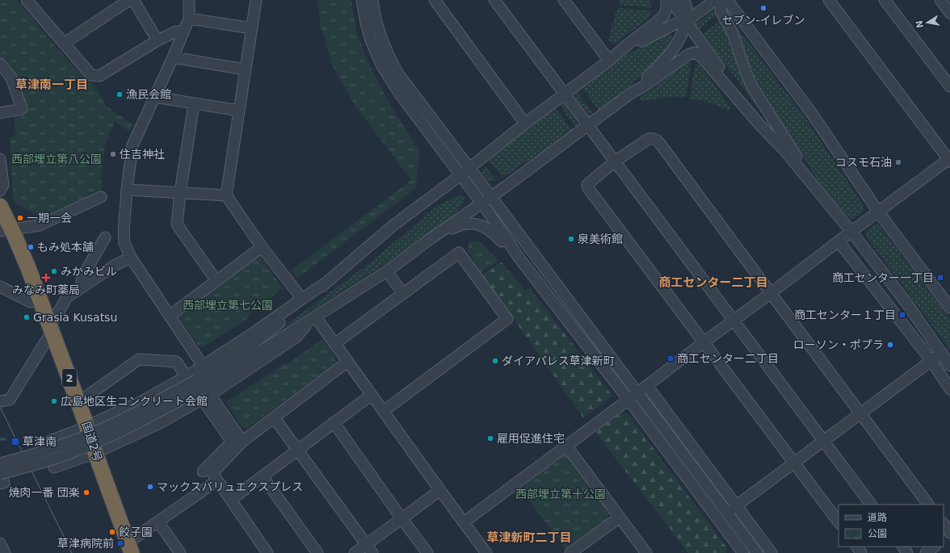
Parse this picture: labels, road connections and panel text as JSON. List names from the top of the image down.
{
  "streets": {
    "highway": ["2", "国道2号"]
  },
  "districts": ["草津南一丁目", "商工センター二丁目", "草津新町二丁目"],
  "parks": ["西部埋立第八公園", "西部埋立第七公園", "西部埋立第十公園"],
  "places": {
    "other": [
      "セブン-イレブン",
      "漁民会館",
      "住吉神社",
      "コスモ石油",
      "一期一会",
      "泉美術館",
      "もみ処本舗",
      "みかみビル",
      "Grasia Kusatsu",
      "ローソン・ポプラ",
      "ダイアパレス草津新町",
      "広島地区生コンクリート会館",
      "雇用促進住宅",
      "マックスバリュエクスプレス",
      "焼肉一番 団楽",
      "餃子園"
    ],
    "health": ["みなみ町薬局"],
    "transit": [
      "商工センター一丁目",
      "商工センター１丁目",
      "商工センター二丁目",
      "草津南",
      "草津病院前"
    ]
  },
  "legend": ["道路", "公園"],
  "north": "left"
}
